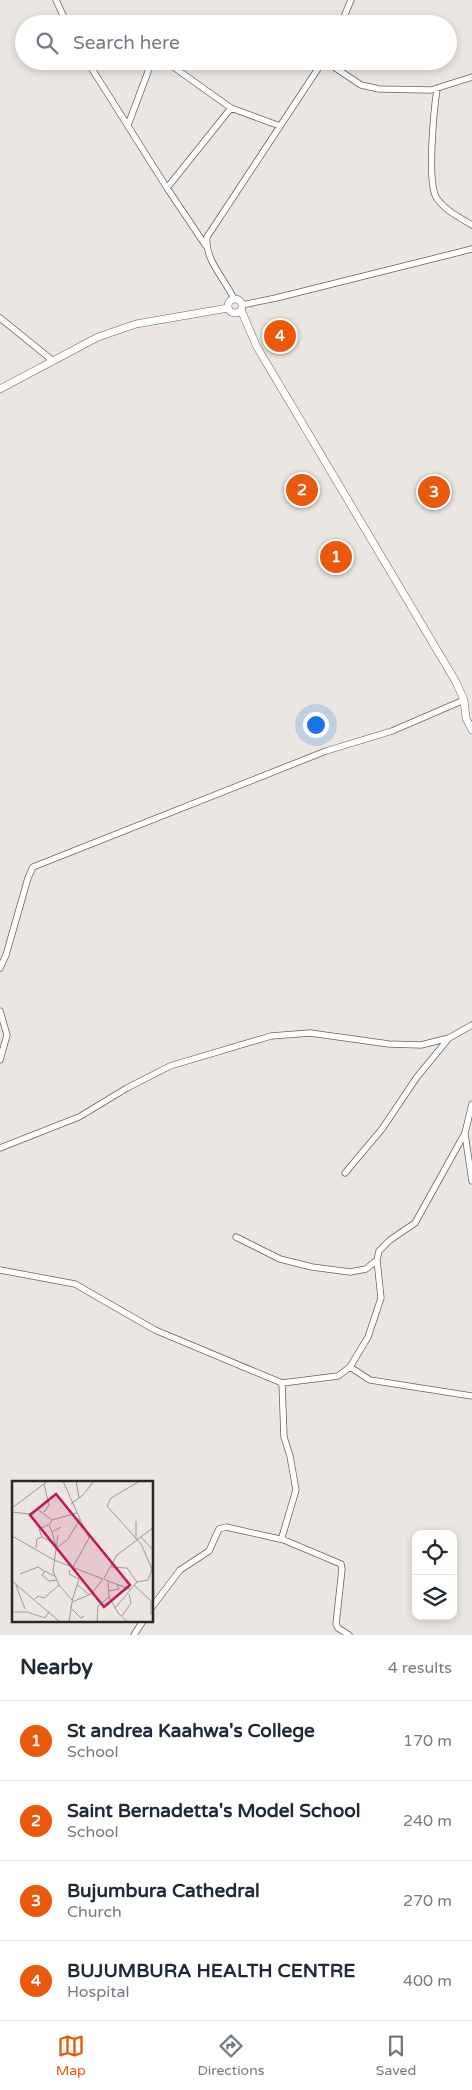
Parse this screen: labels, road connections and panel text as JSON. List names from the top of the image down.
{
  "page": {
    "search": "Search here",
    "pins": [
      "4",
      "2",
      "3",
      "1"
    ],
    "heading": ["Nearby", "4 results"],
    "list": [
      {
        "mark": "1",
        "name": "St andrea Kaahwa's College",
        "note": "School",
        "value": "170 m"
      },
      {
        "mark": "2",
        "name": "Saint Bernadetta's Model School",
        "note": "School",
        "value": "240 m"
      },
      {
        "mark": "3",
        "name": "Bujumbura Cathedral",
        "note": "Church",
        "value": "270 m"
      },
      {
        "mark": "4",
        "name": "BUJUMBURA HEALTH CENTRE",
        "note": "Hospital",
        "value": "400 m"
      }
    ],
    "nav": ["Map", "Directions", "Saved"]
  }
}
